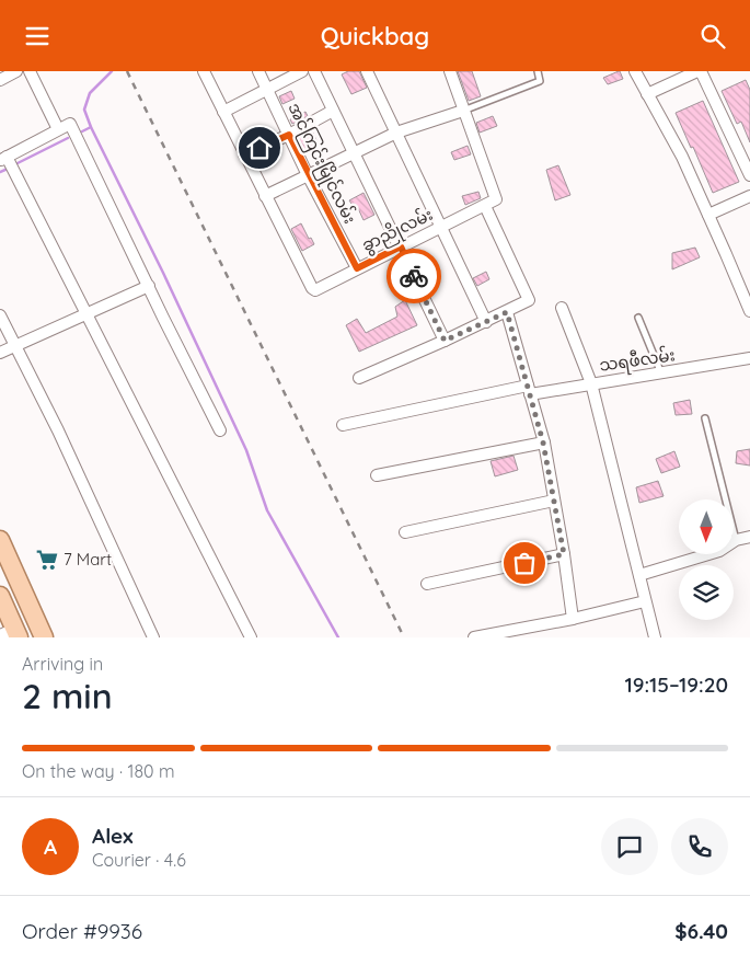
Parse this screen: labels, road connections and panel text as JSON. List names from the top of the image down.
{
  "streets": {
    "street": ["အင်ကြင်းမြိုင်လမ်း", "ခွာညိုလမ်း", "သရဖီလမ်း"]
  },
  "crossings": [
    ["အင်ကြင်းမြိုင်လမ်း", "ခွာညိုလမ်း"]
  ],
  "places": {
    "supermarket": ["7 Mart"]
  },
  "north": "bottom",
  "page": {
    "header": "Quickbag",
    "heading": ["2 min", "Arriving in", "19:15–19:20"],
    "panel": [
      "Alex",
      "Courier · 4.6",
      "Order #9936",
      "$6.40"
    ],
    "bar": "On the way · 180 m",
    "round": "A"
  }
}
